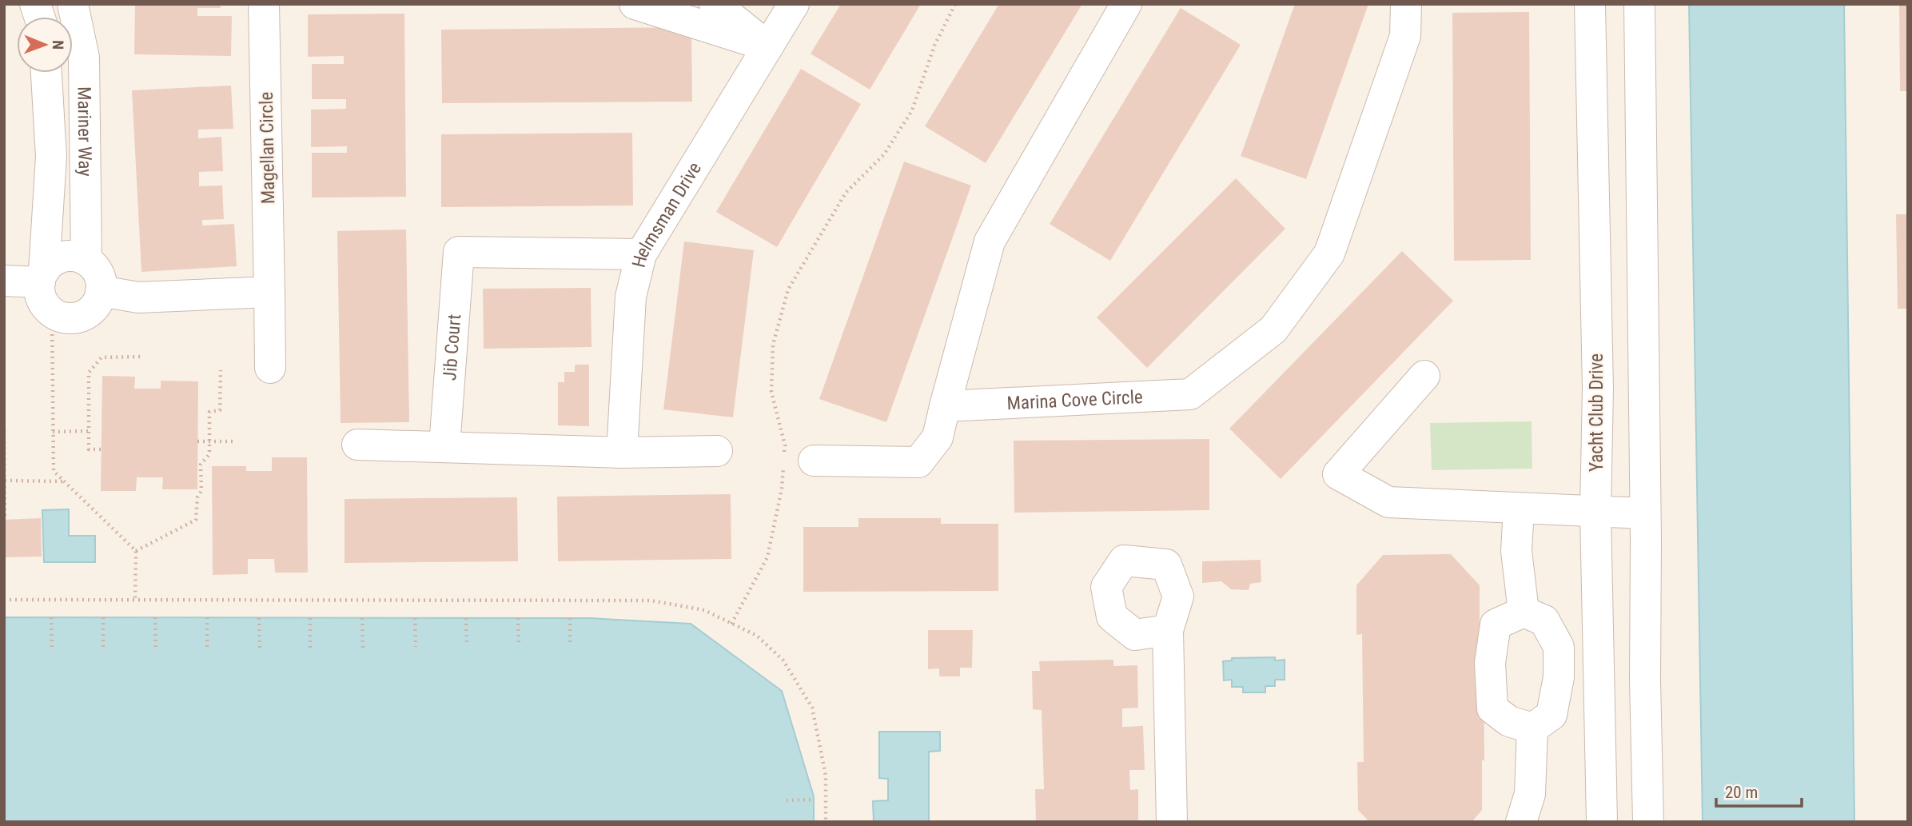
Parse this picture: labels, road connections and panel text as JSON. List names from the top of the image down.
{
  "streets": {
    "street": [
      "Mariner Way",
      "Magellan Circle",
      "Helmsman Drive",
      "Jib Court",
      "Marina Cove Circle",
      "Yacht Club Drive"
    ]
  },
  "crossings": [
    ["Helmsman Drive", "Jib Court"]
  ],
  "scale_bar": "20 m",
  "north": "right"
}
